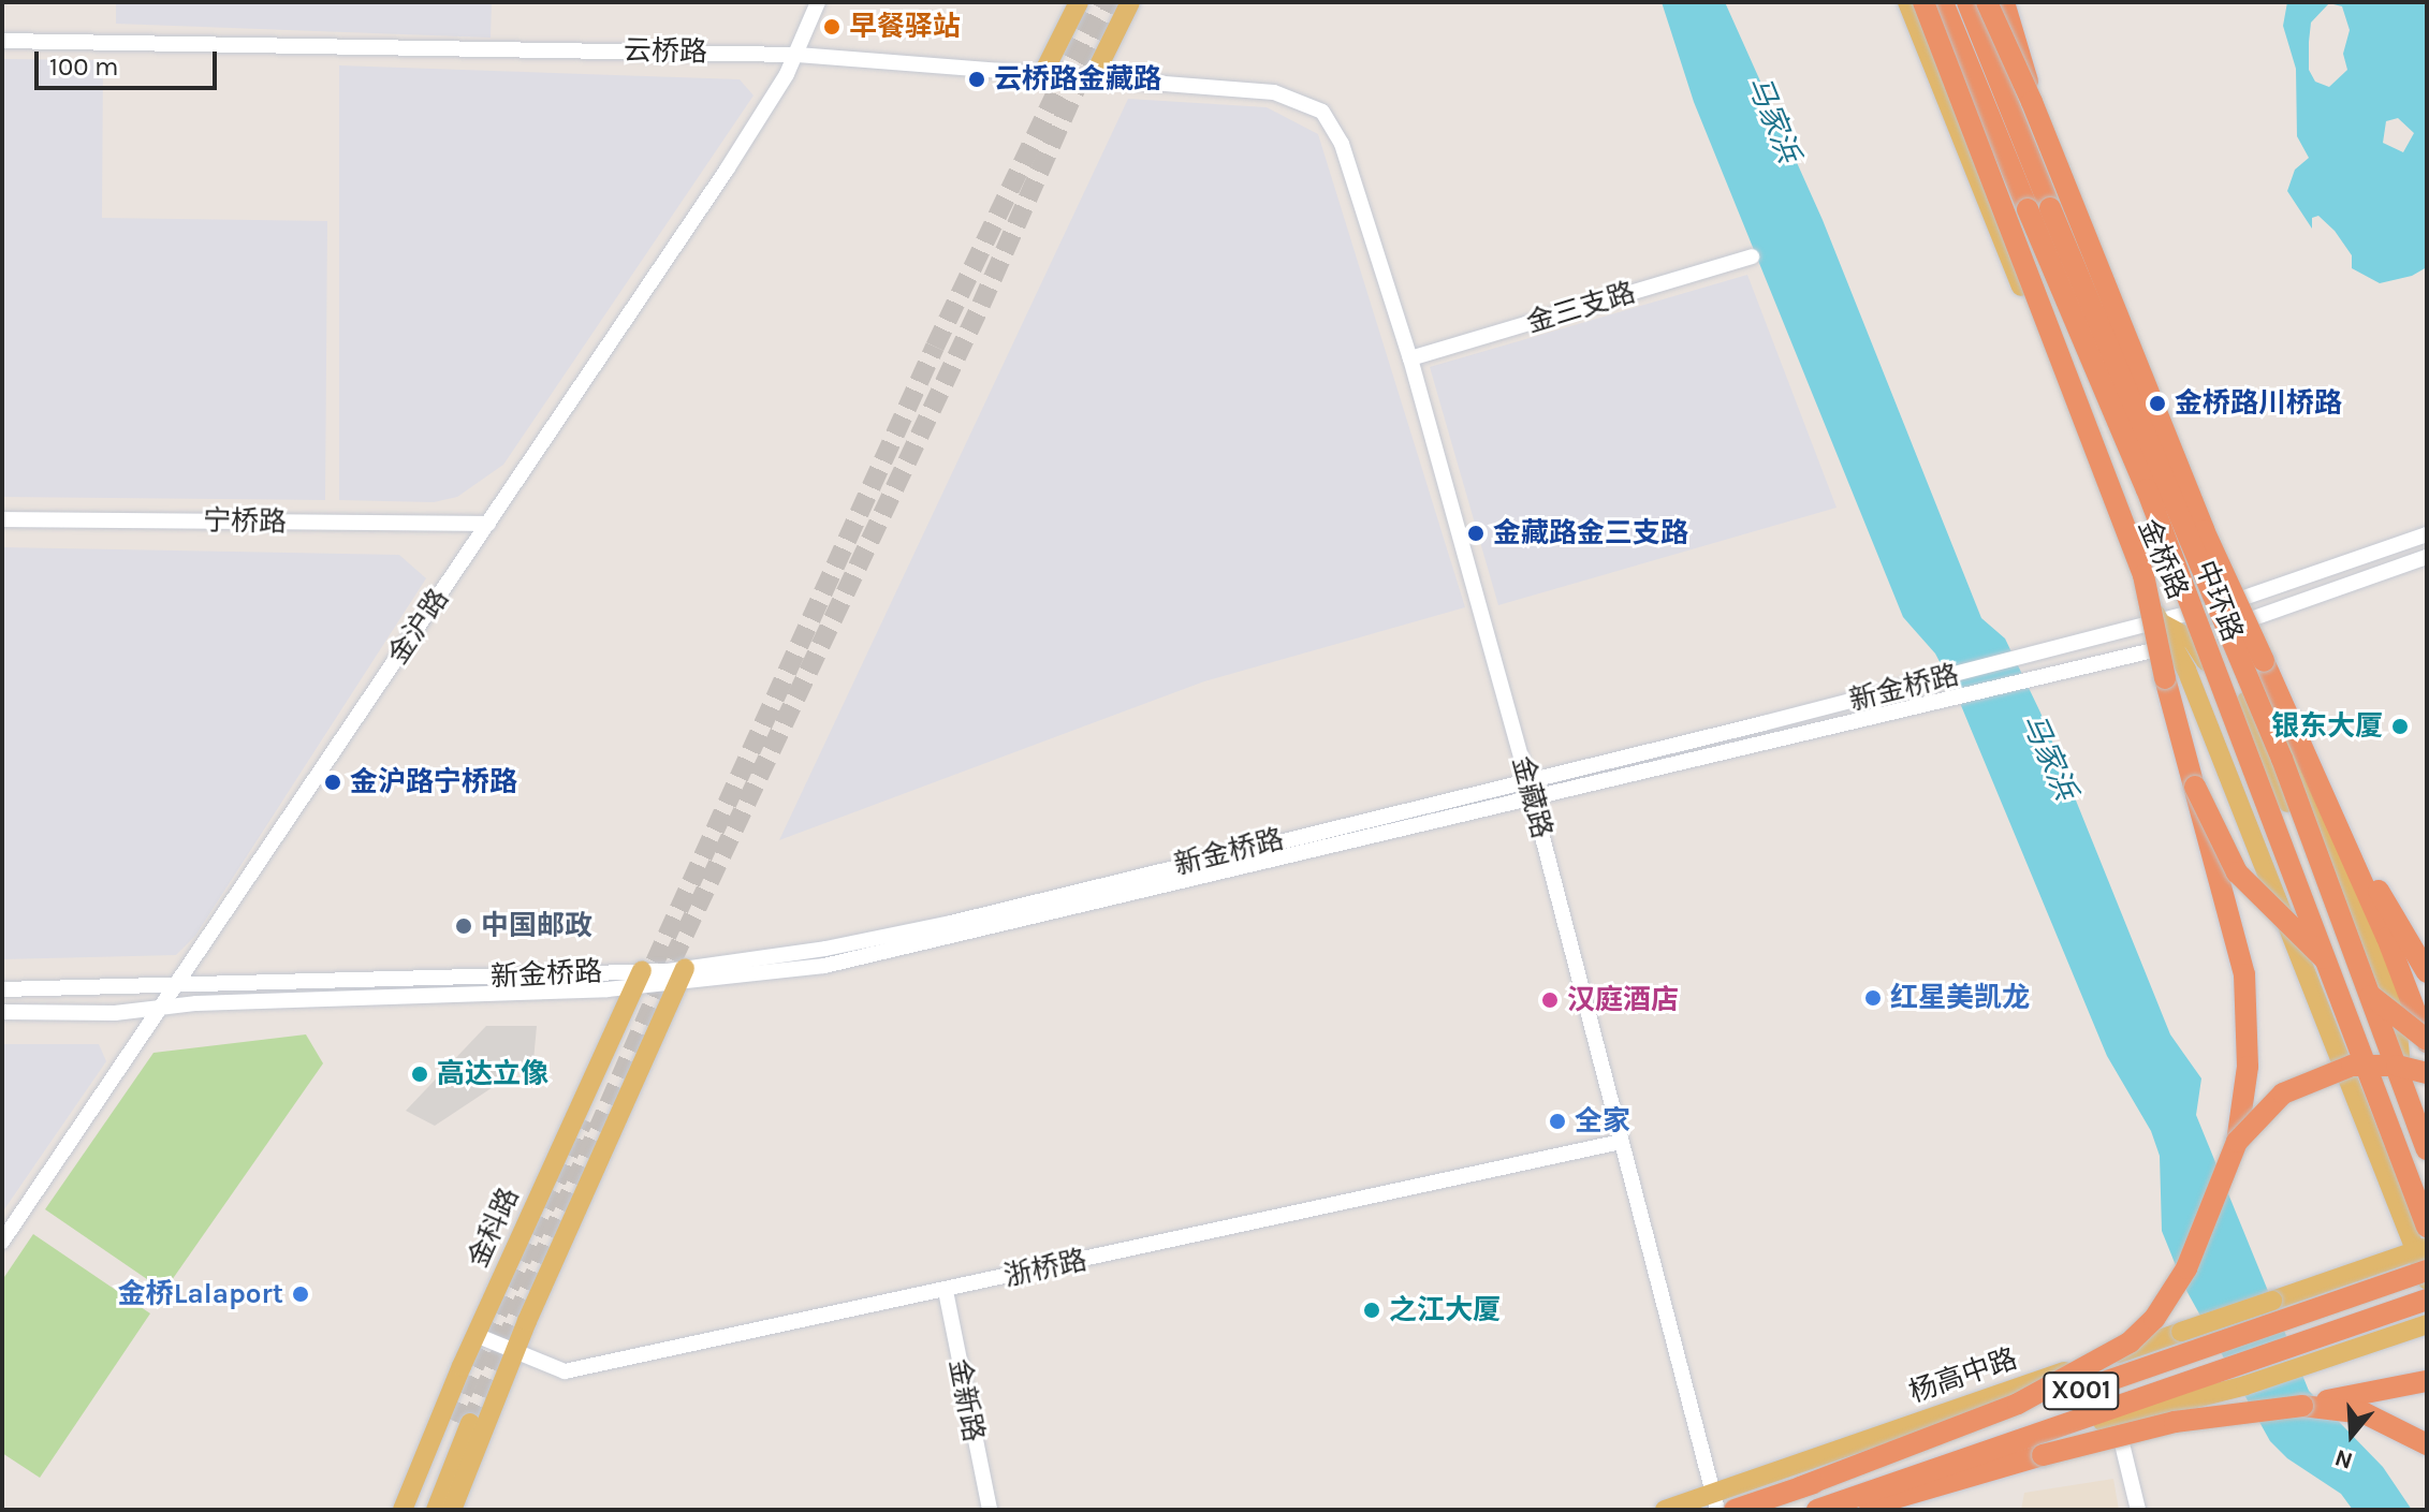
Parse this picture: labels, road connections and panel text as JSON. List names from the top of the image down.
{
  "streets": {
    "highway": ["中环路", "杨高中路", "X001"],
    "main road": ["金桥路", "金科路"],
    "street": [
      "云桥路",
      "金三支路",
      "宁桥路",
      "金沪路",
      "新金桥路",
      "金藏路",
      "浙桥路",
      "金新路"
    ]
  },
  "crossings": [
    ["云桥路", "金沪路"],
    ["云桥路", "金藏路"],
    ["金三支路", "金藏路"],
    ["宁桥路", "金沪路"],
    ["金桥路", "新金桥路"],
    ["金沪路", "新金桥路"],
    ["新金桥路", "金藏路"],
    ["新金桥路", "金科路"],
    ["金藏路", "浙桥路"],
    ["金藏路", "杨高中路"],
    ["金科路", "浙桥路"],
    ["浙桥路", "金新路"]
  ],
  "water": ["马家浜"],
  "places": [
    "早餐驿站",
    "云桥路金藏路",
    "金桥路川桥路",
    "金藏路金三支路",
    "银东大厦",
    "金沪路宁桥路",
    "中国邮政",
    "红星美凯龙",
    "汉庭酒店",
    "高达立像",
    "全家",
    "金桥Lalaport",
    "之江大厦"
  ],
  "scale_bar": "100 m",
  "north": "bottom"
}
